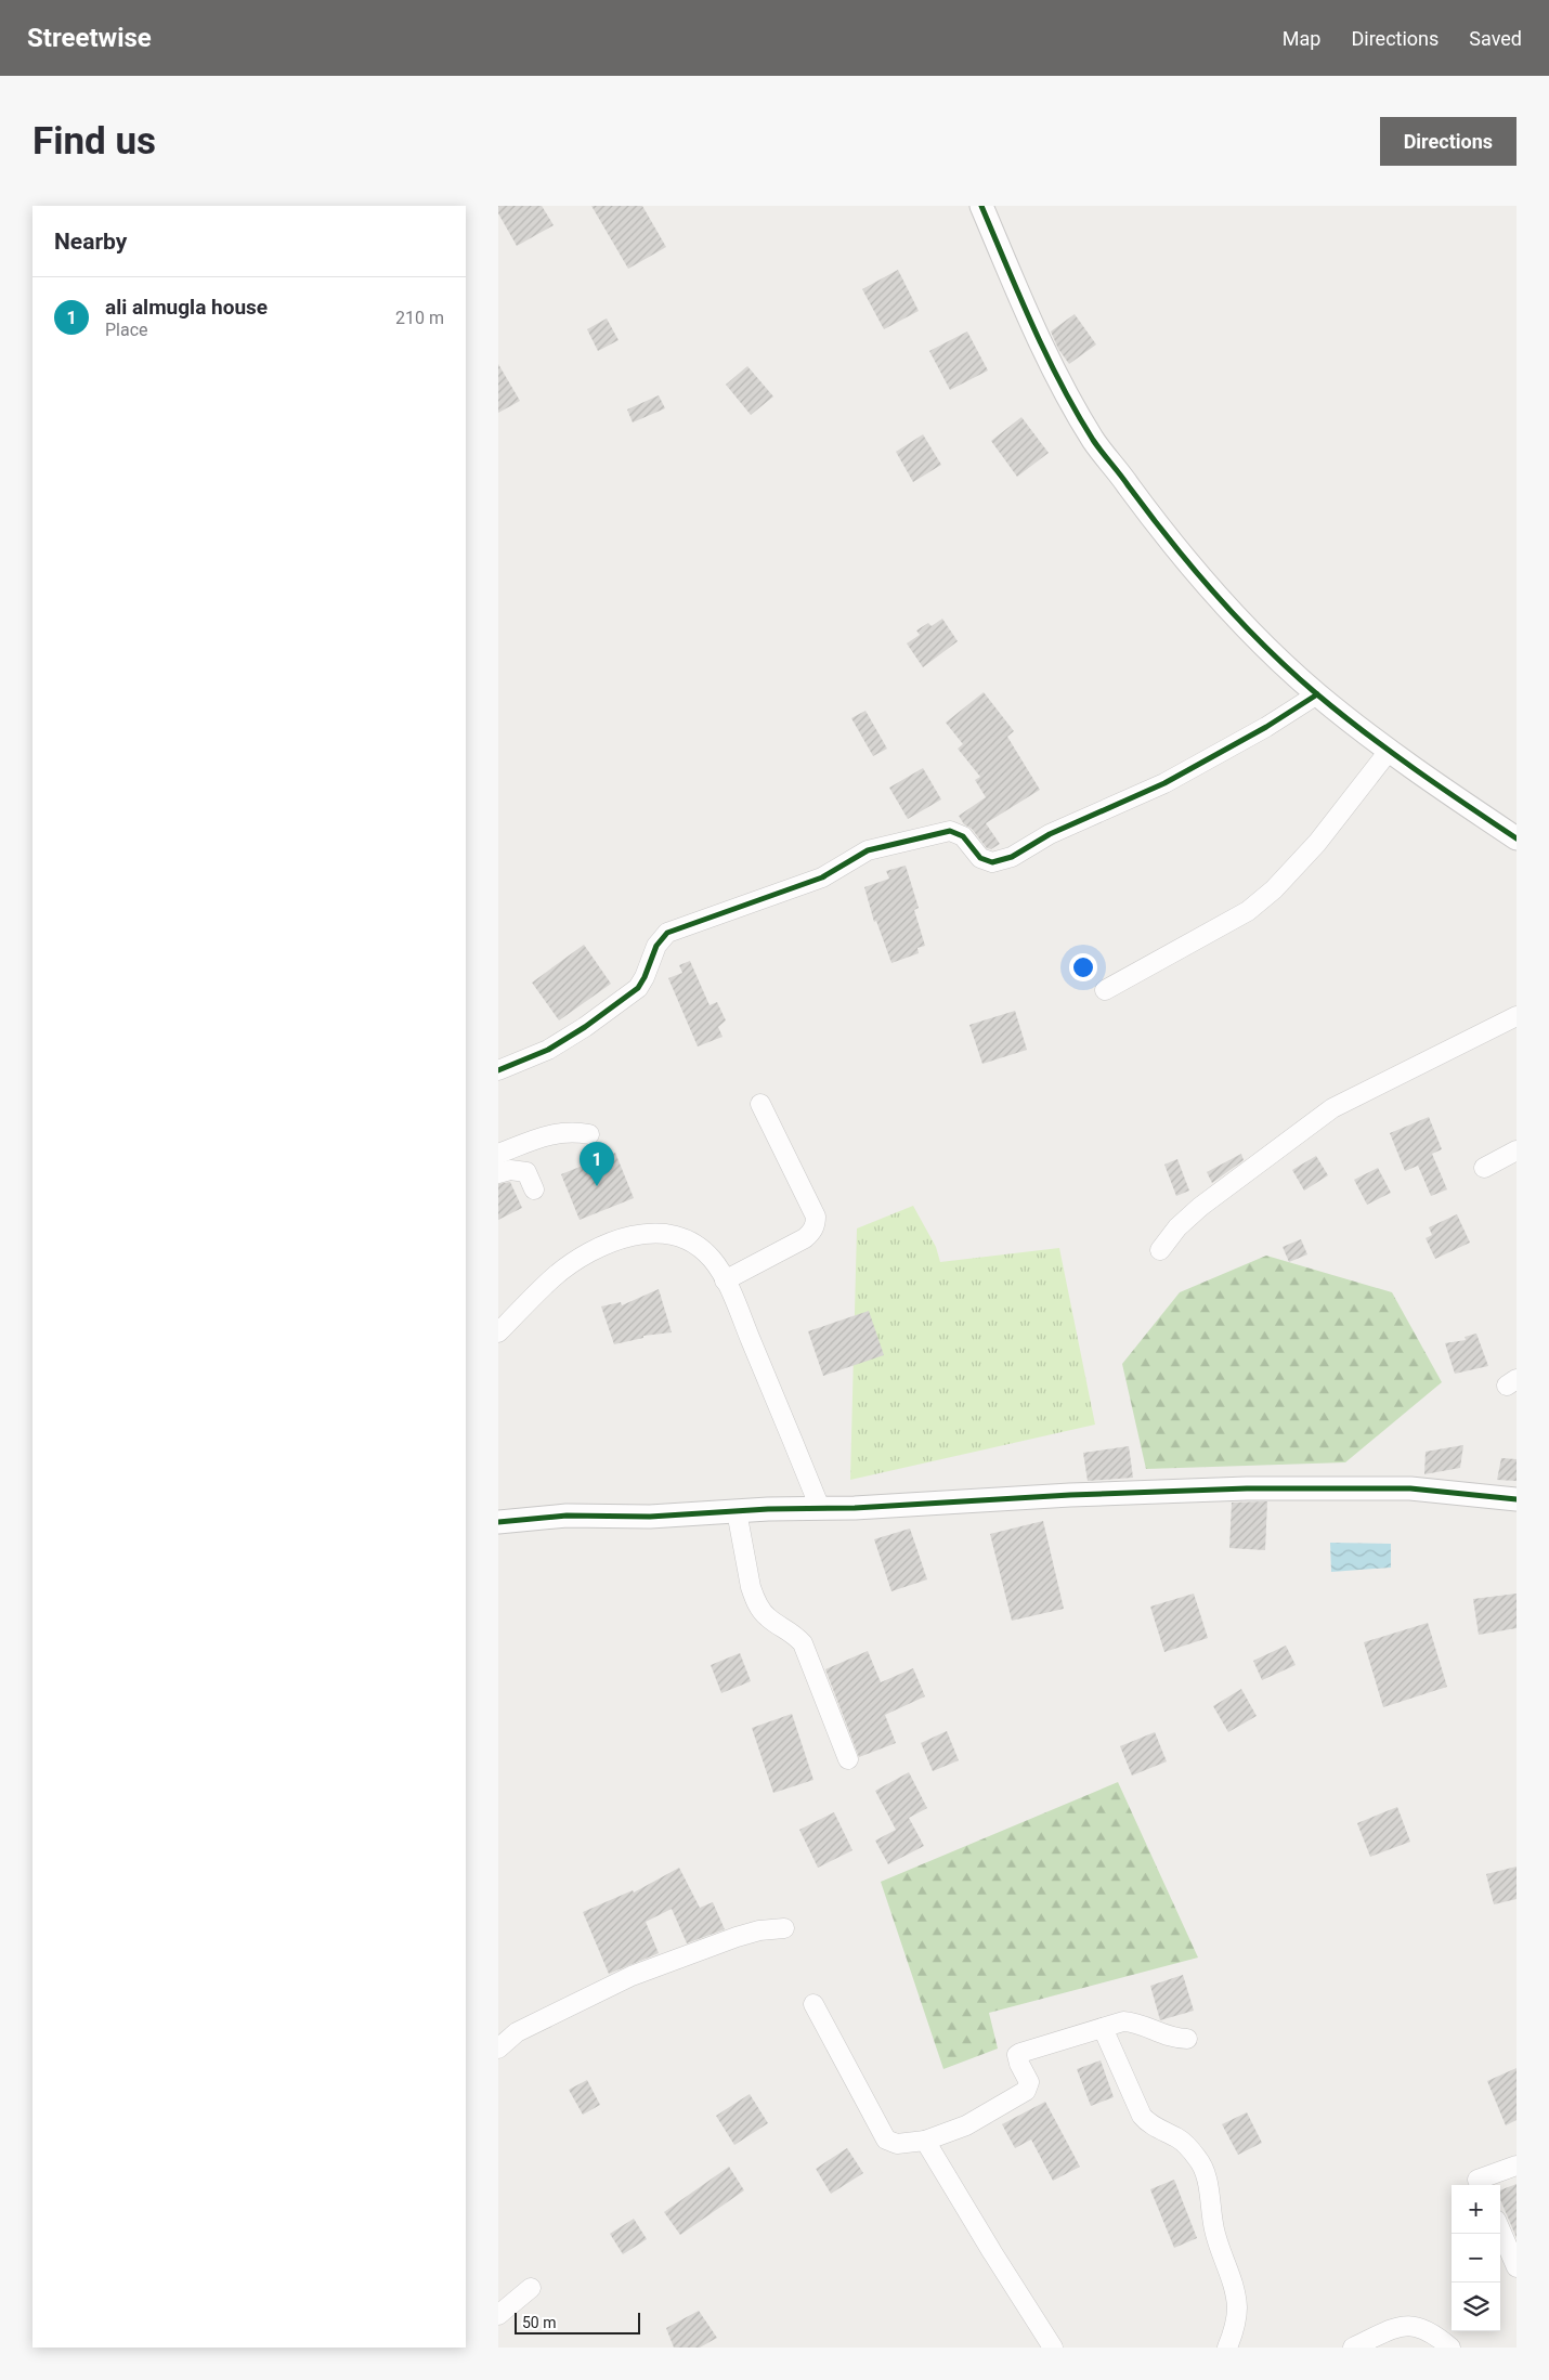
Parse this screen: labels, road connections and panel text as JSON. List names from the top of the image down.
{
  "scale_bar": "50 m",
  "page": {
    "header": "Streetwise",
    "nav": ["Map", "Directions", "Saved"],
    "buttons": "Directions",
    "title": "Find us",
    "heading": "Nearby",
    "list": [
      {
        "mark": "1",
        "name": "ali almugla house",
        "note": "Place",
        "value": "210 m"
      }
    ],
    "pins": "1",
    "map_buttons": ["+", "−"],
    "scale": "50 m"
  }
}
